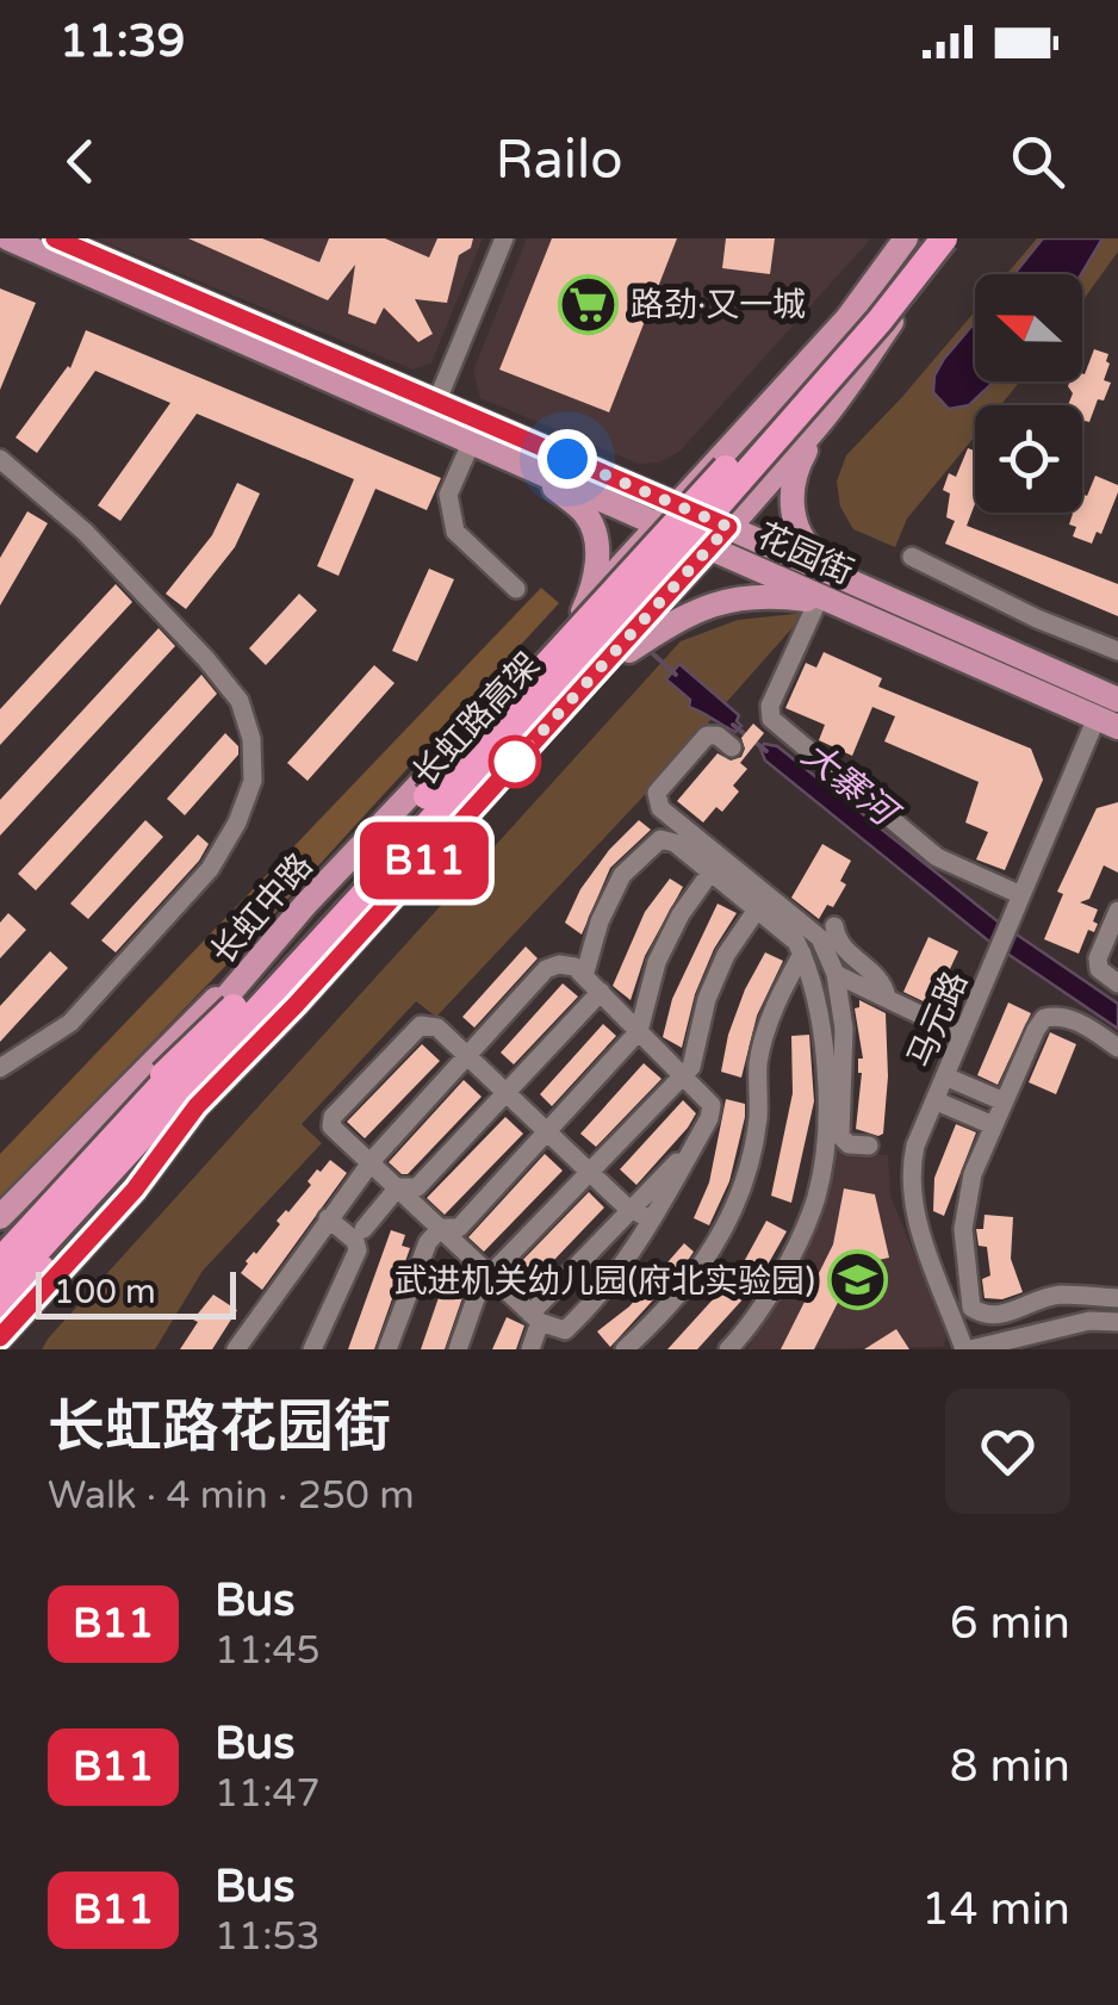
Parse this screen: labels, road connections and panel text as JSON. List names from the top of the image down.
{
  "streets": {
    "highway": ["长虹路高架"],
    "main road": ["花园街", "长虹中路"],
    "street": ["马元路"]
  },
  "crossings": [
    ["花园街", "长虹中路"],
    ["花园街", "马元路"]
  ],
  "water": ["大寨河"],
  "places": {
    "supermarket": ["路劲·又一城"],
    "school or university": ["武进机关幼儿园(府北实验园)"]
  },
  "lines": ["bus line B11"],
  "scale_bar": "100 m",
  "north": "left",
  "page": {
    "status": "11:39",
    "header": "Railo",
    "on_map": "B11",
    "scale": "100 m",
    "heading": ["长虹路花园街", "Walk · 4 min · 250 m"],
    "list": [
      {
        "mark": "B11",
        "name": "Bus",
        "note": "11:45",
        "value": "6 min"
      },
      {
        "mark": "B11",
        "name": "Bus",
        "note": "11:47",
        "value": "8 min"
      },
      {
        "mark": "B11",
        "name": "Bus",
        "note": "11:53",
        "value": "14 min"
      }
    ]
  }
}
